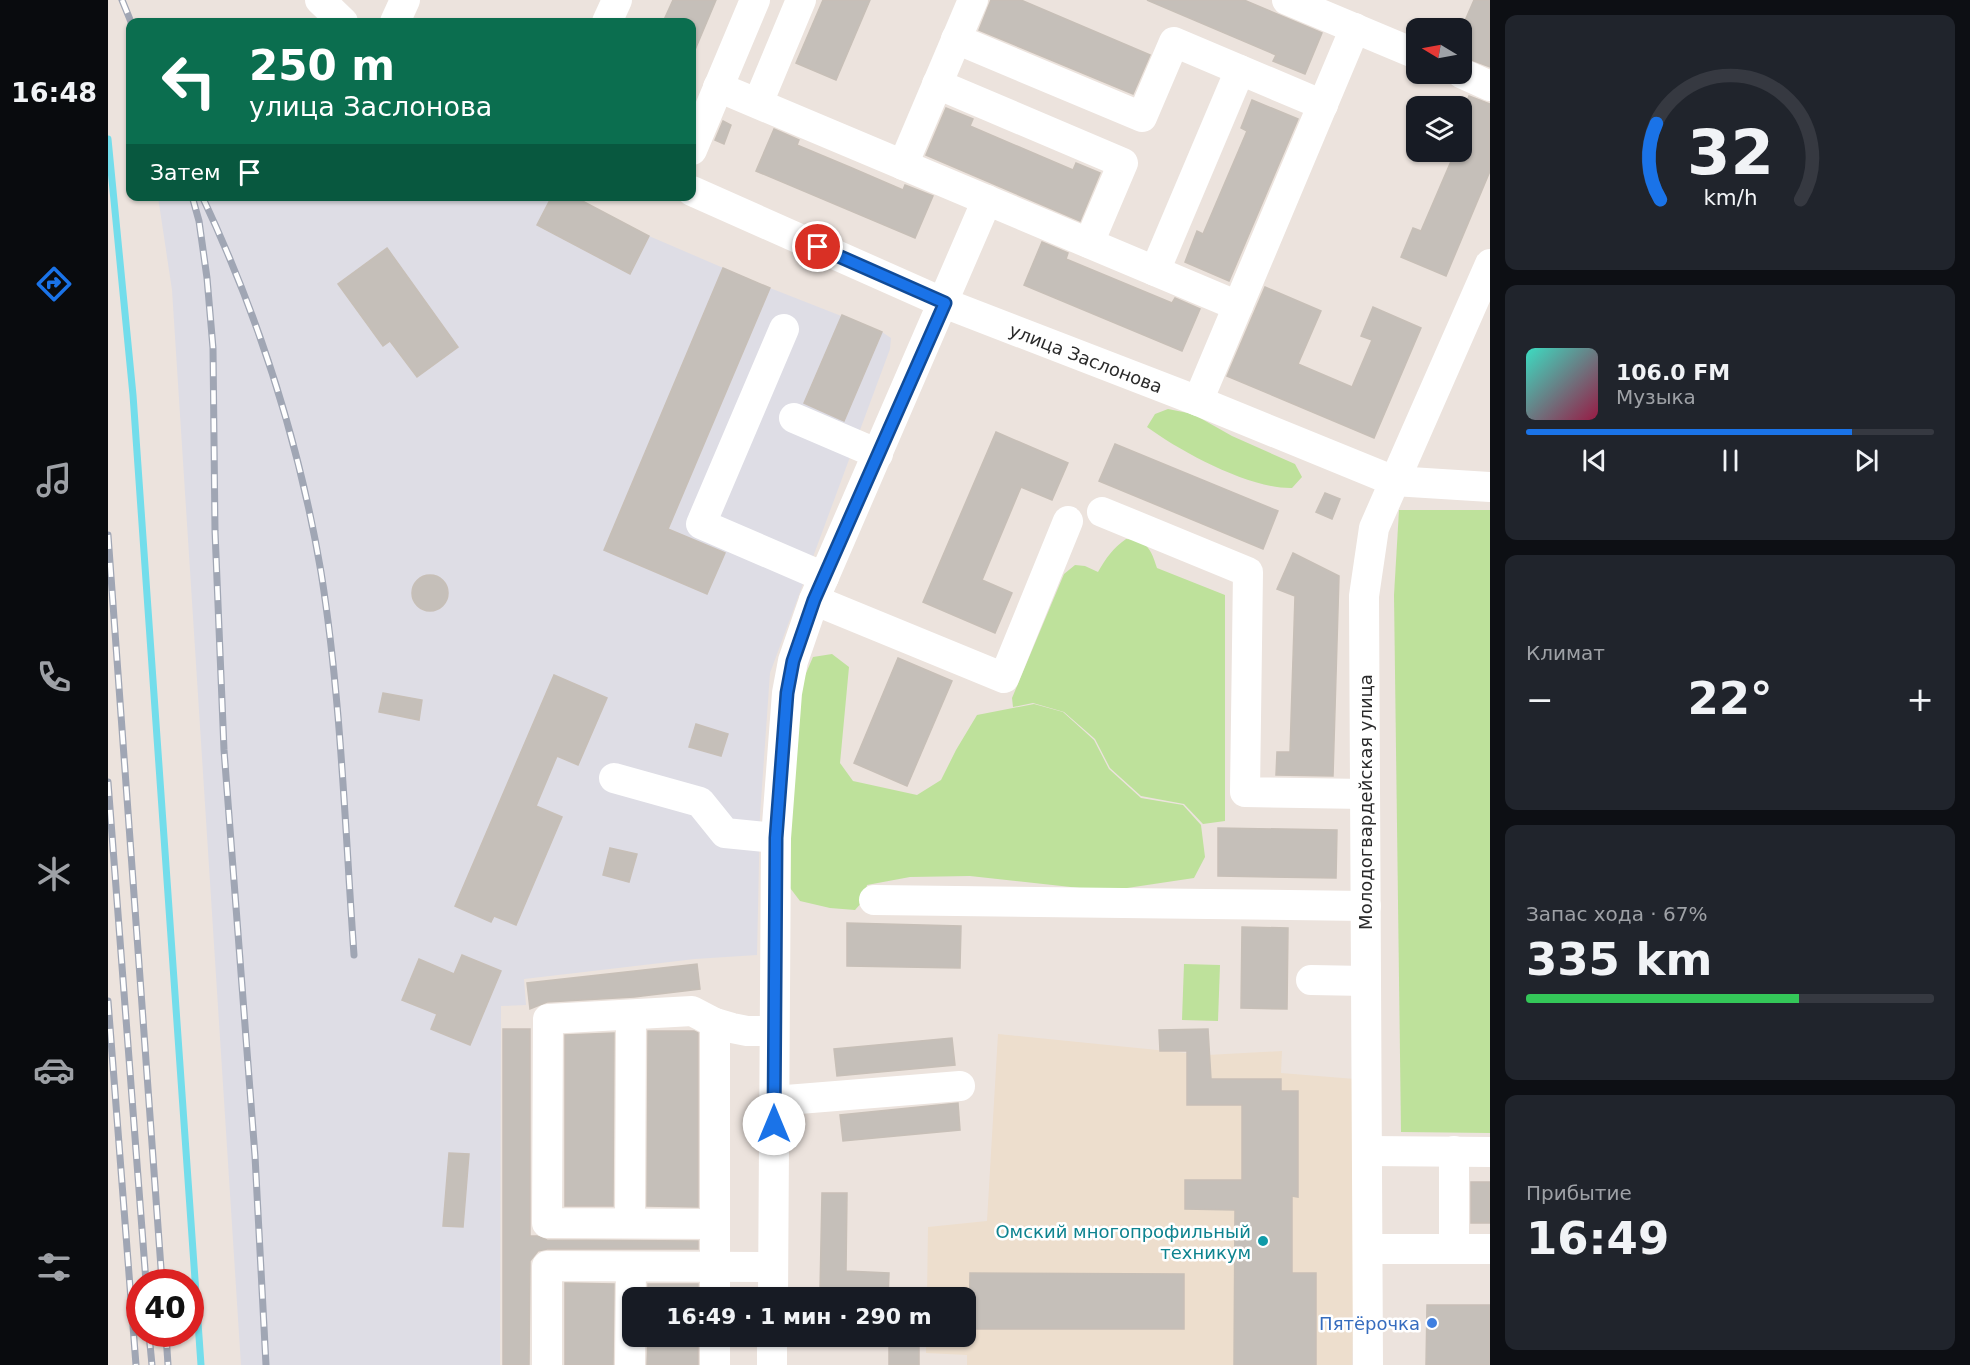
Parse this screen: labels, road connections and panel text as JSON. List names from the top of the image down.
{
  "streets": {
    "street": ["улица Заслонова", "Молодогвардейская улица"]
  },
  "crossings": [
    ["улица Заслонова", "Молодогвардейская улица"]
  ],
  "places": ["Омский многопрофильный техникум", "Пятёрочка"],
  "north": "left",
  "page": {
    "tabs": "16:48",
    "turn": ["250 m", "улица Заслонова"],
    "then": "Затем",
    "song": ["106.0 FM", "Музыка"],
    "tile": [
      "Климат",
      ["Запас хода · 67%", "335 km"],
      ["Прибытие", "16:49"]
    ],
    "heat": ["−", "22°", "+"],
    "limit": "40",
    "trip": "16:49 · 1 мин · 290 m",
    "gauge": ["32", "km/h"]
  }
}
